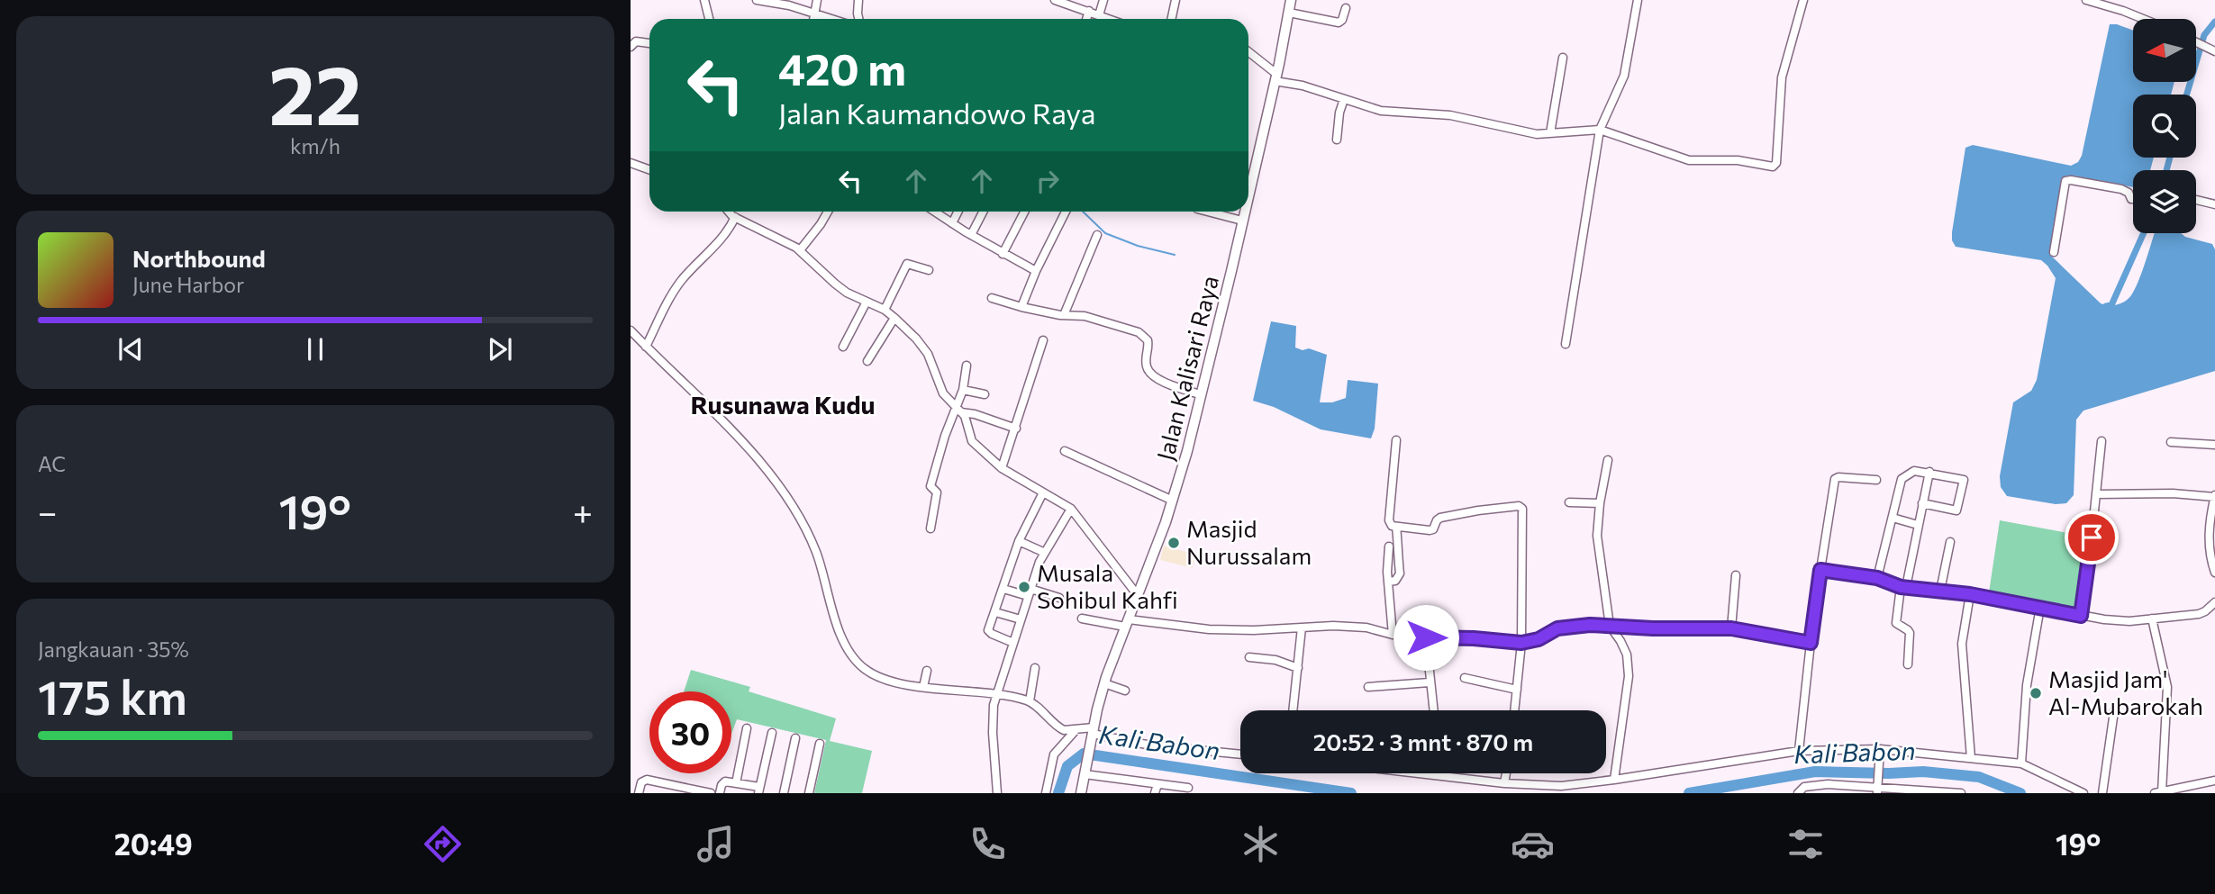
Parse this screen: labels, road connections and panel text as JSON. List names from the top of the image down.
{
  "streets": {
    "street": ["Jalan Kalisari Raya"]
  },
  "districts": ["Rusunawa Kudu"],
  "water": ["Kali Babon"],
  "places": ["Masjid Nurussalam", "Musala Sohibul Kahfi", "Masjid Jam' Al-Mubarokah"],
  "north": "left",
  "page": {
    "tile": [
      ["22", "km/h"],
      "AC",
      ["Jangkauan · 35%", "175 km"]
    ],
    "turn": ["420 m", "Jalan Kaumandowo Raya"],
    "song": ["Northbound", "June Harbor"],
    "heat": ["−", "19°", "+"],
    "limit": "30",
    "trip": "20:52 · 3 mnt · 870 m",
    "tabs": ["20:49", "19°"]
  }
}
